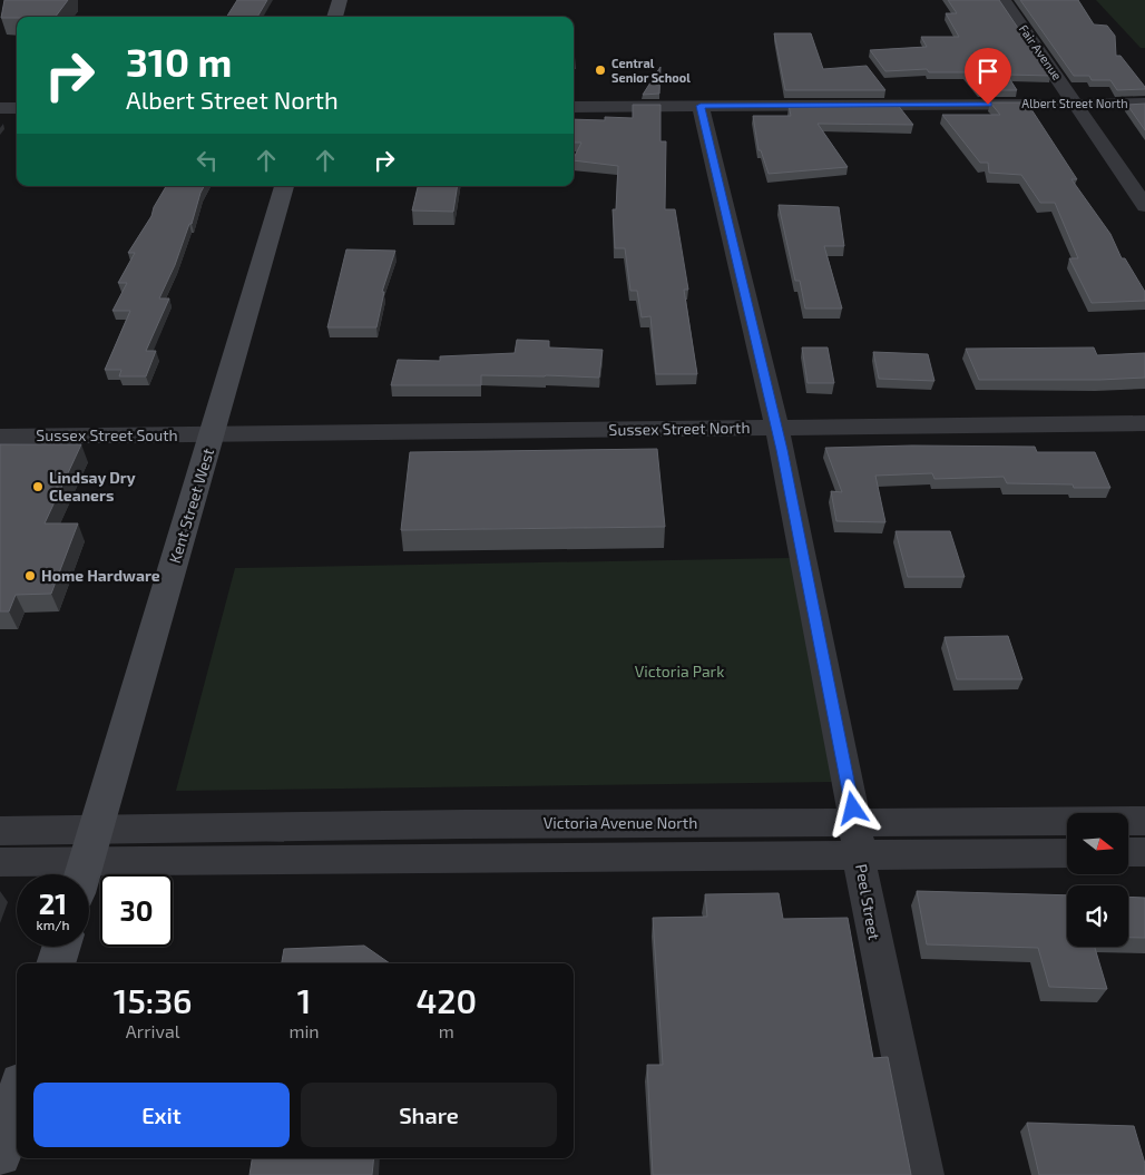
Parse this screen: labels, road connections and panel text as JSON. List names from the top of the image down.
{
  "streets": {
    "main road": ["Kent Street West"],
    "street": [
      "Fair Avenue",
      "Albert Street North",
      "Sussex Street North",
      "Sussex Street South",
      "Peel Street"
    ]
  },
  "crossings": [
    ["Fair Avenue", "Albert Street North"],
    ["Albert Street North", "Peel Street"],
    ["Sussex Street North", "Sussex Street South"],
    ["Sussex Street North", "Kent Street West"],
    ["Sussex Street North", "Peel Street"],
    ["Sussex Street South", "Kent Street West"]
  ],
  "parks": ["Victoria Park"],
  "places": ["Central Senior School", "Lindsay Dry Cleaners", "Home Hardware"],
  "north": "right",
  "page": {
    "turn": ["310 m", "Albert Street North"],
    "speed": "21 km/h",
    "limit": "30",
    "eta": [
      "15:36",
      "Arrival",
      "1",
      "min",
      "420",
      "m"
    ],
    "buttons": ["Exit", "Share"]
  }
}
